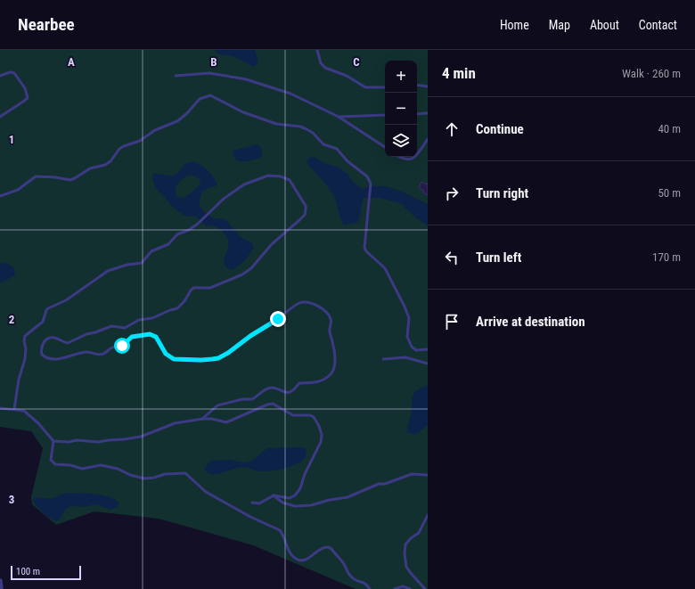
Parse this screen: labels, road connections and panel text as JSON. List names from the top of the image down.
{
  "scale_bar": "100 m",
  "page": {
    "header": "Nearbee",
    "nav": [
      "Home",
      "Map",
      "About",
      "Contact"
    ],
    "heading": ["4 min", "Walk · 260 m"],
    "map_buttons": ["+", "−"],
    "list": [
      ["Continue", "40 m"],
      ["Turn right", "50 m"],
      ["Turn left", "170 m"],
      "Arrive at destination"
    ],
    "scale": "100 m"
  },
  "grid": {
    "columns": ["A", "B", "C"],
    "rows": ["1", "2", "3"]
  }
}
